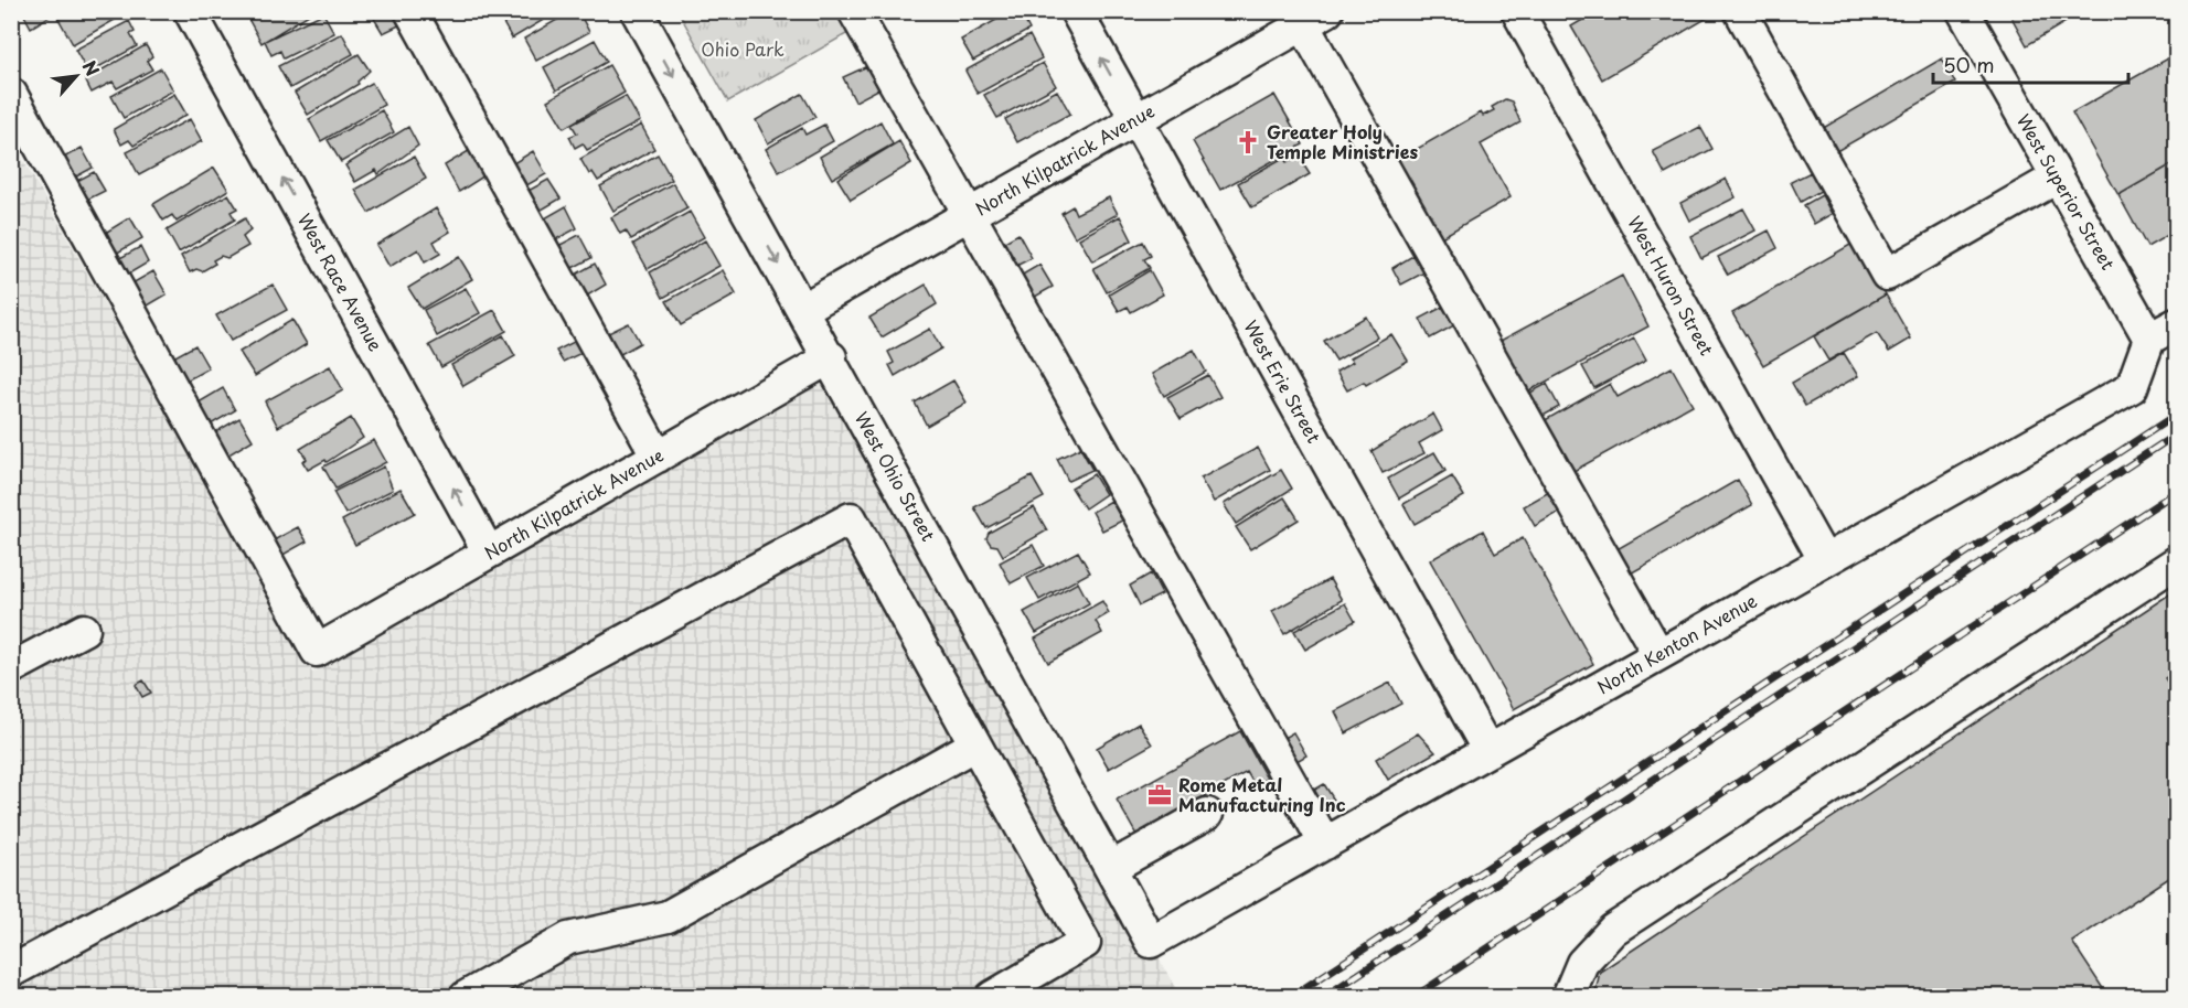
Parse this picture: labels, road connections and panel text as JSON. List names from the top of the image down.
{
  "streets": {
    "street": [
      "North Kilpatrick Avenue",
      "West Superior Street",
      "West Race Avenue",
      "West Huron Street",
      "West Erie Street",
      "West Ohio Street",
      "North Kenton Avenue"
    ]
  },
  "crossings": [
    ["North Kilpatrick Avenue", "West Race Avenue"],
    ["North Kilpatrick Avenue", "West Erie Street"],
    ["North Kilpatrick Avenue", "West Ohio Street"],
    ["West Superior Street", "North Kenton Avenue"],
    ["West Huron Street", "North Kenton Avenue"],
    ["West Erie Street", "North Kenton Avenue"],
    ["West Ohio Street", "North Kenton Avenue"]
  ],
  "parks": ["Ohio Park"],
  "places": {
    "church": ["Greater Holy Temple Ministries"],
    "office": ["Rome Metal Manufacturing Inc"]
  },
  "scale_bar": "50 m",
  "north": "top right"
}
